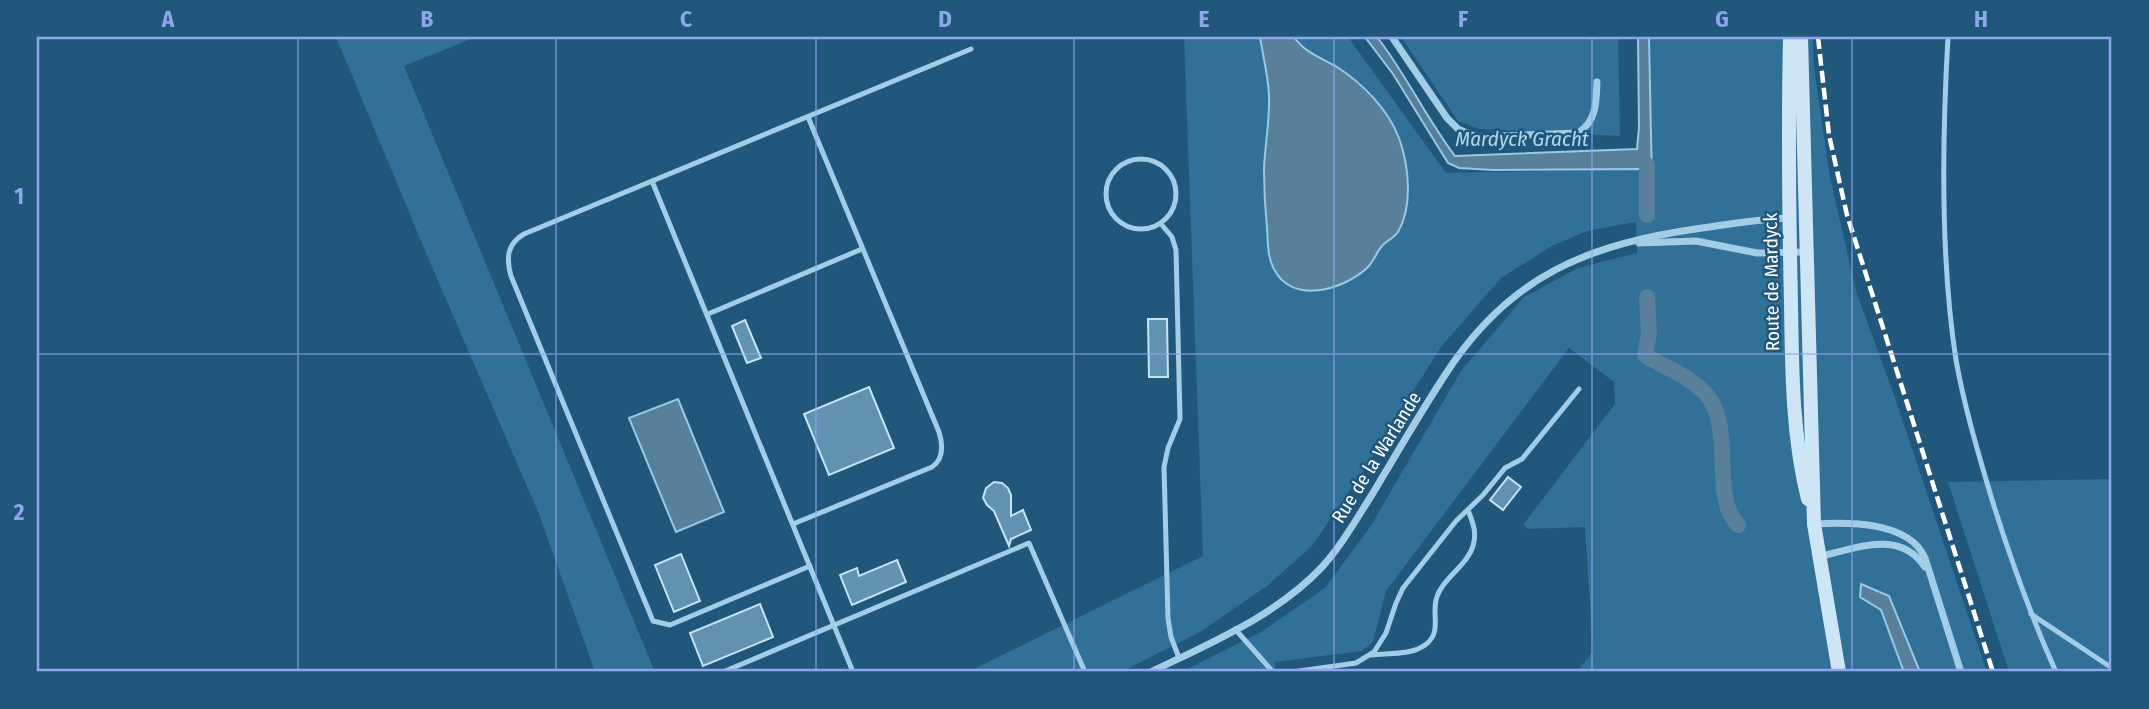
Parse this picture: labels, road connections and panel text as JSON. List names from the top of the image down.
{
  "streets": {
    "main road": ["Route de Mardyck"],
    "street": ["Rue de la Warlande"]
  },
  "crossings": [
    ["Route de Mardyck", "Rue de la Warlande"]
  ],
  "water": ["Mardyck Gracht"],
  "grid": {
    "columns": [
      "A",
      "B",
      "C",
      "D",
      "E",
      "F",
      "G",
      "H"
    ],
    "rows": ["1", "2"]
  }
}
